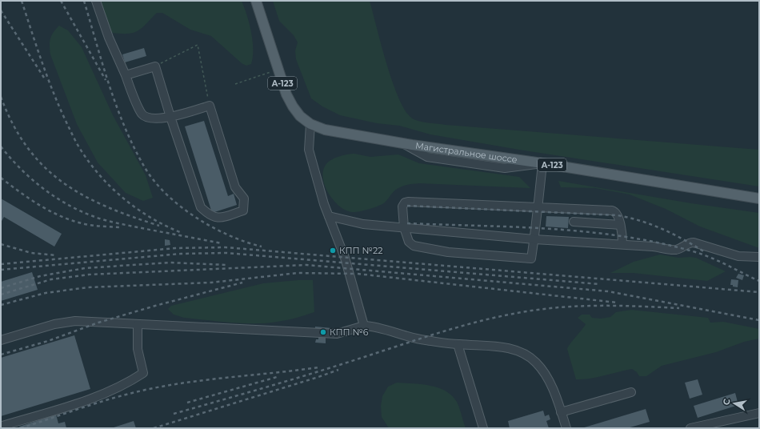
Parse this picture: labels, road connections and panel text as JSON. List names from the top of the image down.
{
  "streets": {
    "main road": ["А-123", "Магистральное шоссе"]
  },
  "places": ["КПП №22", "КПП №6"],
  "north": "left"
}
